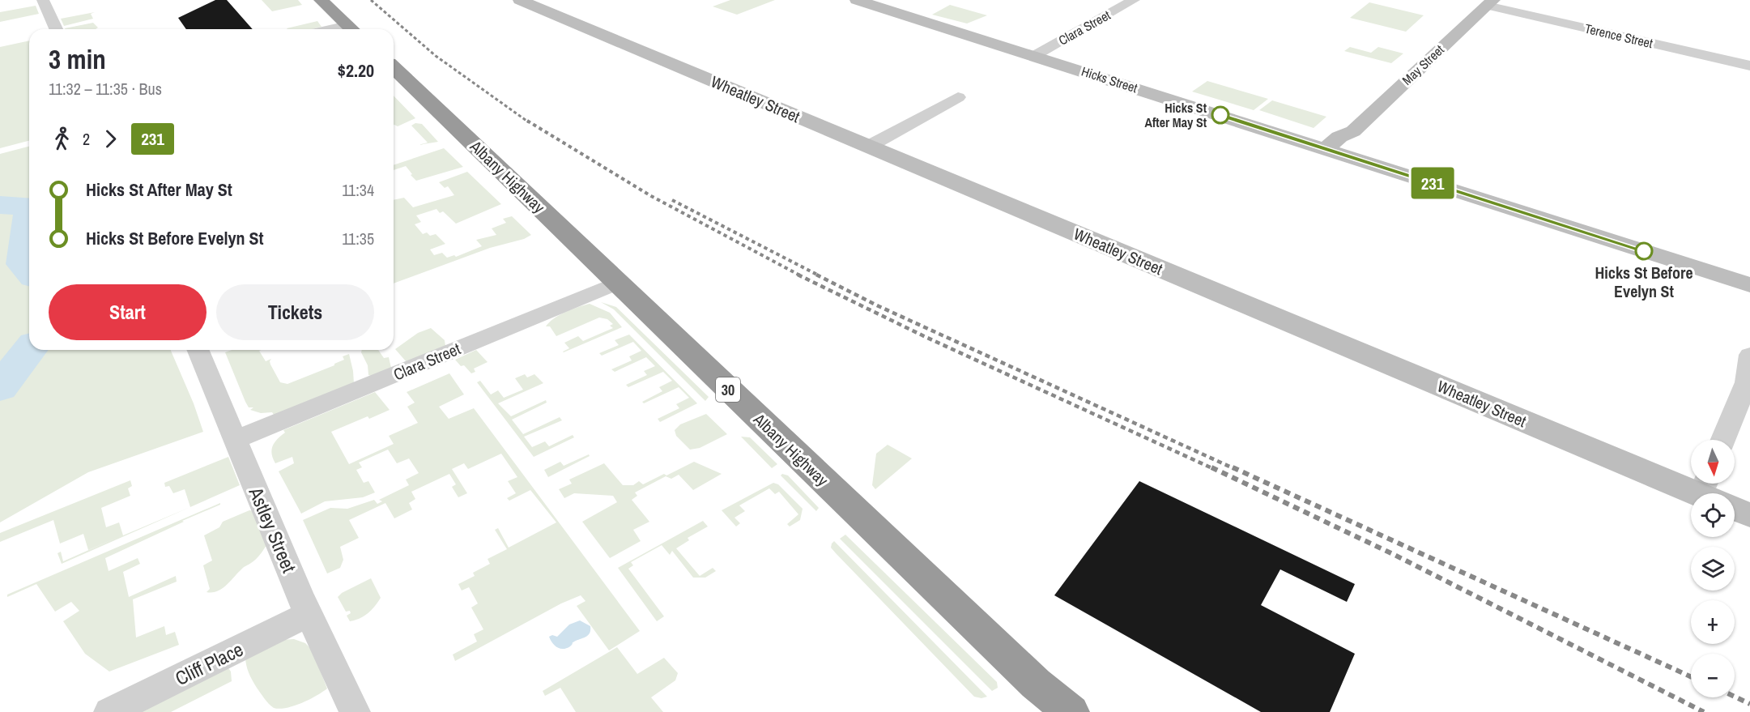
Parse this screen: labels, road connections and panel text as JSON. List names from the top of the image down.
{
  "streets": {
    "highway": ["Albany Highway", "30"],
    "street": [
      "Clara Street",
      "Terence Street",
      "May Street",
      "Hicks Street",
      "Wheatley Street",
      "Astley Street",
      "Cliff Place"
    ]
  },
  "crossings": [
    ["Clara Street", "Hicks Street"],
    ["Clara Street", "Albany Highway"],
    ["Clara Street", "Astley Street"],
    ["Terence Street", "May Street"],
    ["May Street", "Hicks Street"],
    ["Astley Street", "Cliff Place"]
  ],
  "places": ["Hicks St After May St", "Hicks St Before Evelyn St"],
  "lines": ["bus line 231"],
  "north": "bottom",
  "page": {
    "on_map": "231",
    "heading": ["3 min", "11:32 – 11:35 · Bus", "$2.20"],
    "legs": ["2", "231"],
    "list": [
      {
        "name": "Hicks St After May St",
        "value": "11:34"
      },
      {
        "name": "Hicks St Before Evelyn St",
        "value": "11:35"
      }
    ],
    "buttons": ["Start", "Tickets"],
    "map_buttons": ["+", "−"]
  }
}
